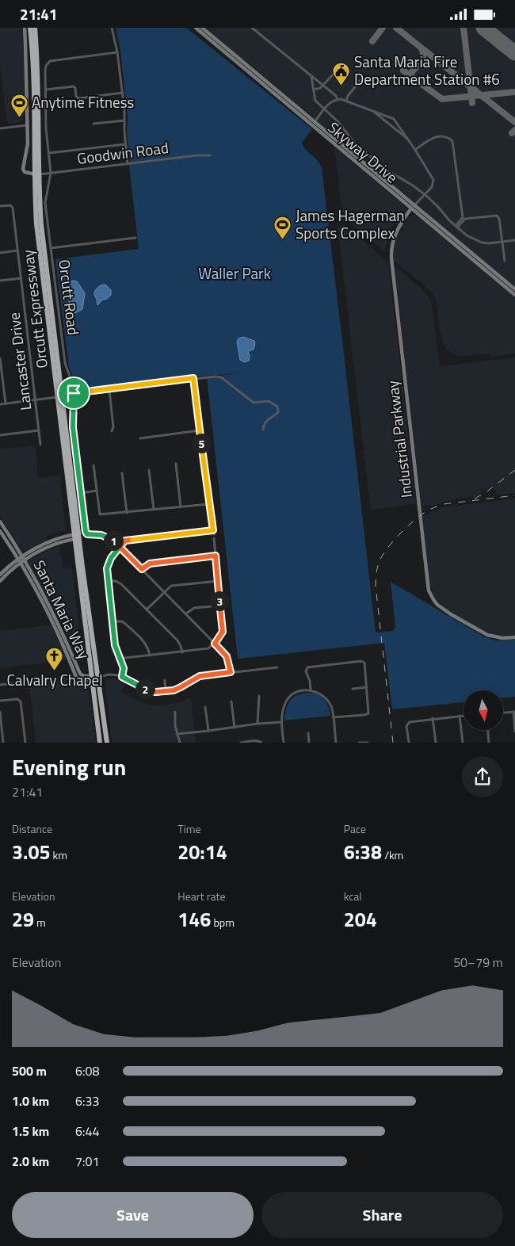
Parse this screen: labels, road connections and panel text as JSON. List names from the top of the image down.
{
  "streets": {
    "highway": ["Orcutt Expressway"],
    "main road": ["Skyway Drive", "Industrial Parkway", "Santa Maria Way"],
    "street": ["Goodwin Road", "Orcutt Road", "Lancaster Drive"]
  },
  "crossings": [
    ["Skyway Drive", "Industrial Parkway"],
    ["Goodwin Road", "Orcutt Road"],
    ["Goodwin Road", "Orcutt Expressway"],
    ["Orcutt Expressway", "Santa Maria Way"]
  ],
  "parks": ["Waller Park"],
  "places": {
    "public building": ["Santa Maria Fire Department Station #6"],
    "sports": ["Anytime Fitness", "James Hagerman Sports Complex"],
    "church": ["Calvalry Chapel"]
  },
  "north": "bottom",
  "page": {
    "status": "21:41",
    "pins": [
      "5",
      "1",
      "3",
      "2"
    ],
    "heading": ["Evening run", "21:41"],
    "stats": [
      ["Distance", "3.05 km"],
      ["Time", "20:14"],
      ["Pace", "6:38 /km"],
      ["Elevation", "29 m"],
      ["Heart rate", "146 bpm"],
      ["kcal", "204"]
    ],
    "chart": ["Elevation", "50–79 m"],
    "list": [
      {
        "name": "500 m",
        "note": "6:08"
      },
      {
        "name": "1.0 km",
        "note": "6:33"
      },
      {
        "name": "1.5 km",
        "note": "6:44"
      },
      {
        "name": "2.0 km",
        "note": "7:01"
      }
    ],
    "buttons": ["Save", "Share"]
  }
}
